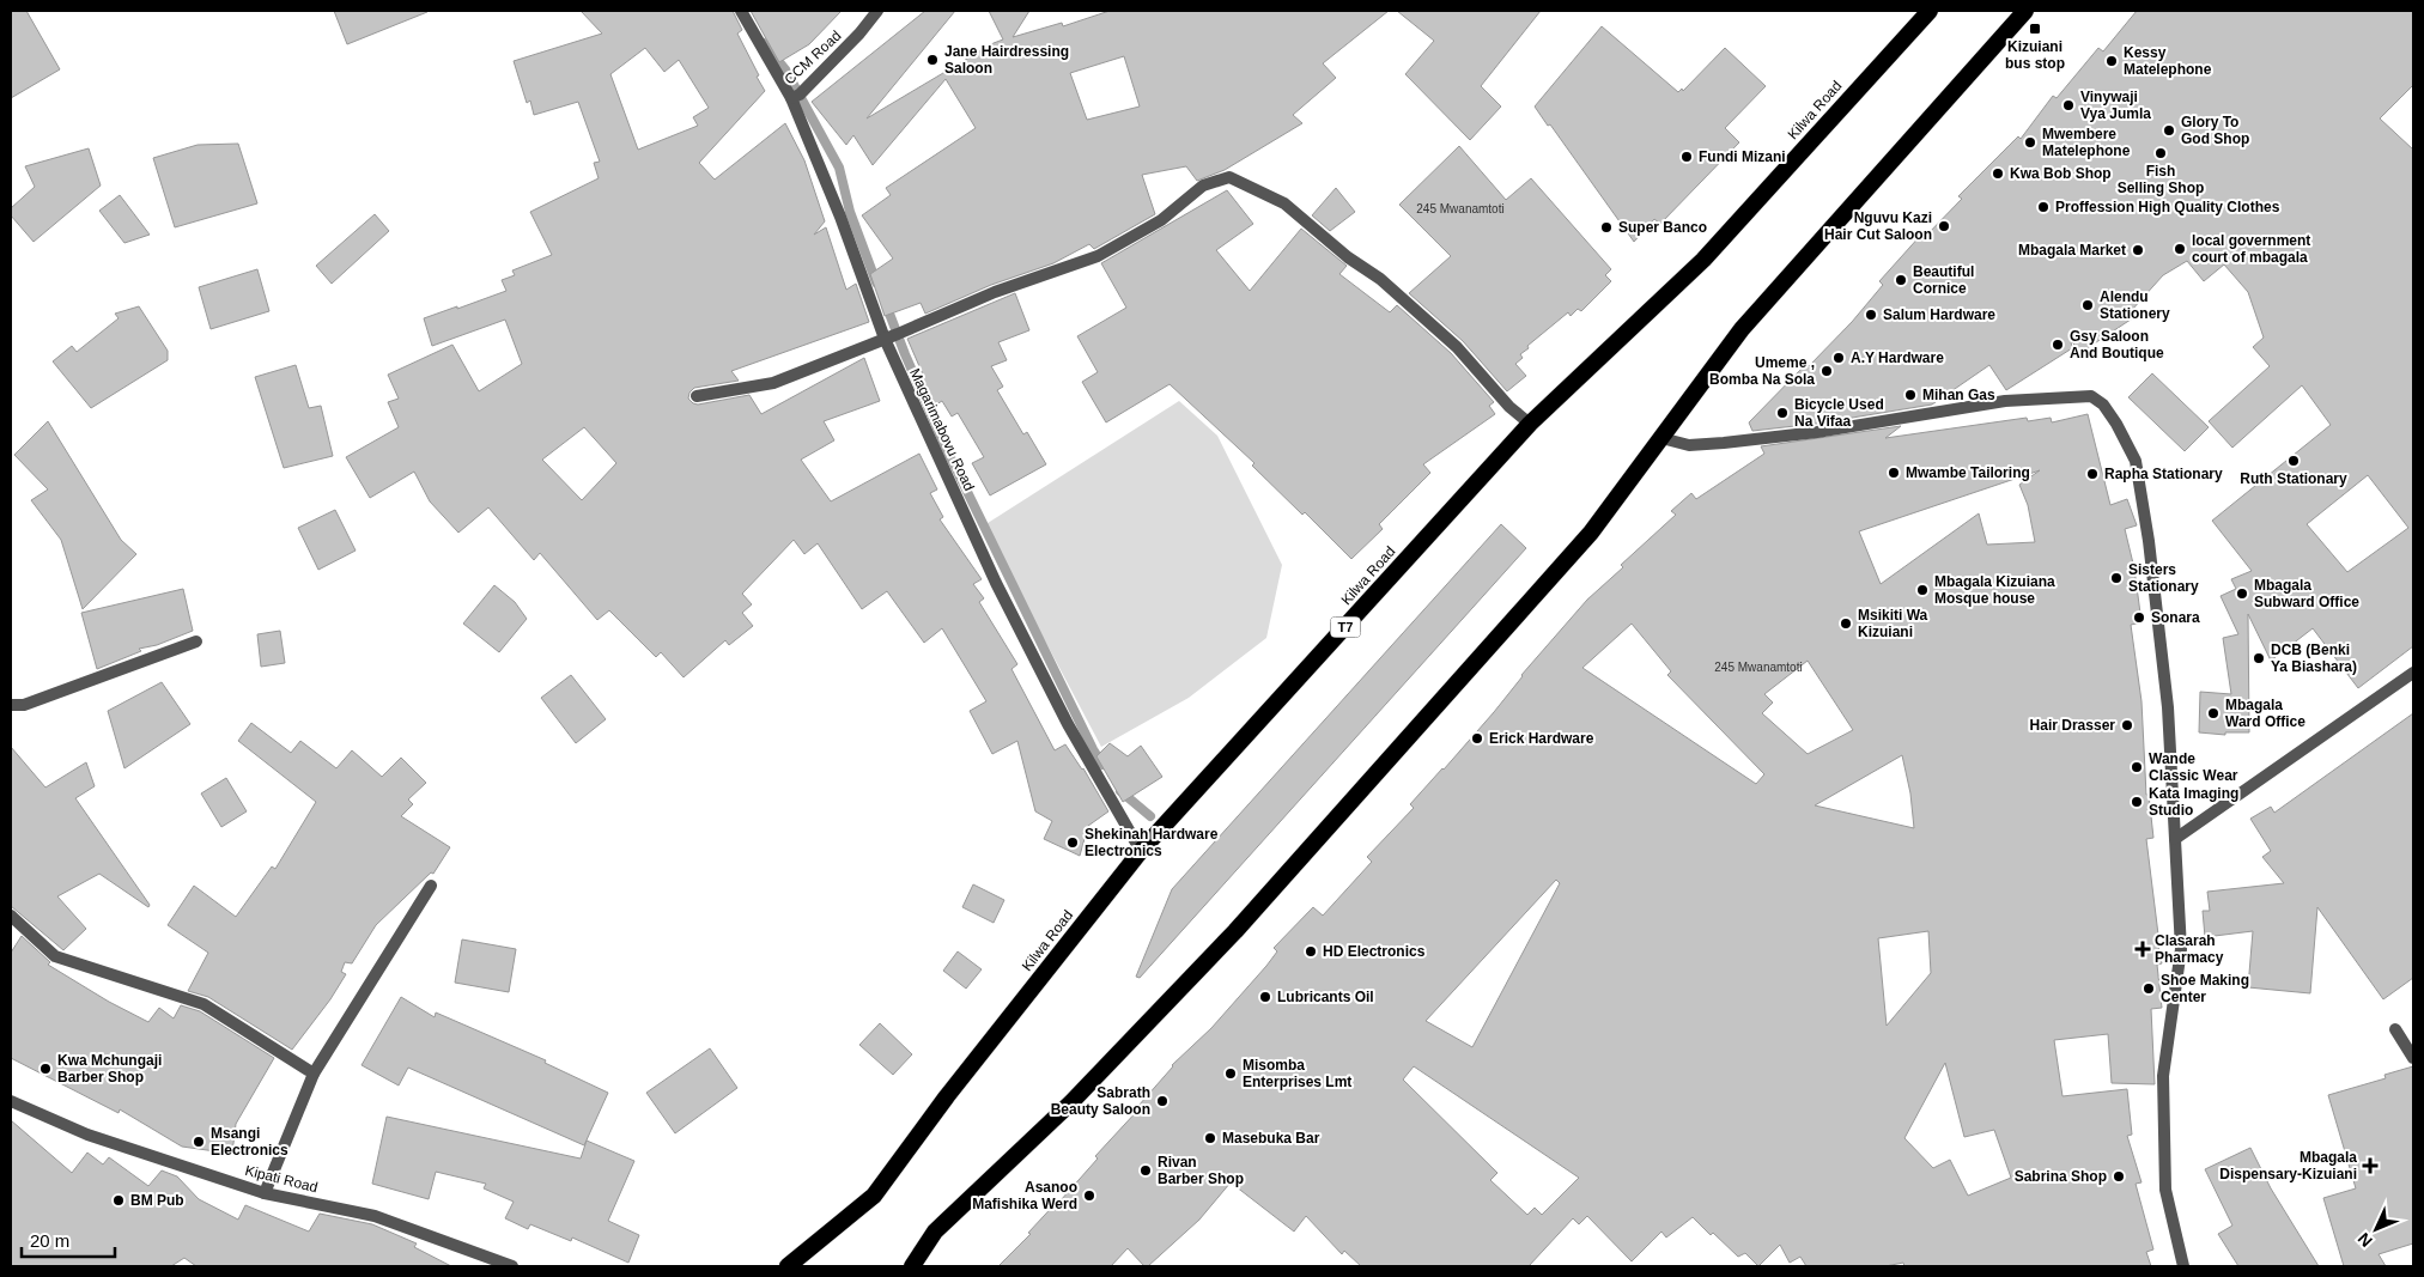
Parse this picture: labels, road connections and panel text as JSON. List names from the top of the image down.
{
  "streets": {
    "highway": ["Kilwa Road", "T7"],
    "street": ["CCM Road", "Magarimabovu Road", "Kipati Road"]
  },
  "crossings": [
    ["CCM Road", "Magarimabovu Road"],
    ["Kilwa Road", "Magarimabovu Road"]
  ],
  "places": {
    "transit": ["Kizuiani bus stop"],
    "other": [
      "Jane Hairdressing Saloon",
      "Kessy Matelephone",
      "Vinywaji Vya Jumla",
      "Glory To God Shop",
      "Mwembere Matelephone",
      "Fish Selling Shop",
      "Fundi Mizani",
      "Kwa Bob Shop",
      "Proffession High Quality Clothes",
      "Nguvu Kazi Hair Cut Saloon",
      "Super Banco",
      "local government court of mbagala",
      "Mbagala Market",
      "Beautiful Cornice",
      "Alendu Stationery",
      "Salum Hardware",
      "Gsy Saloon And Boutique",
      "A.Y Hardware",
      "Umeme , Bomba Na Sola",
      "Mihan Gas",
      "Bicycle Used Na Vifaa",
      "Ruth Stationary",
      "Mwambe Tailoring",
      "Rapha Stationary",
      "Sisters Stationary",
      "Mbagala Kizuiana Mosque house",
      "Mbagala Subward Office",
      "Sonara",
      "Msikiti Wa Kizuiani",
      "DCB (Benki Ya Biashara)",
      "Mbagala Ward Office",
      "Hair Drasser",
      "Erick Hardware",
      "Wande Classic Wear",
      "Kata Imaging Studio",
      "Shekinah Hardware Electronics",
      "HD Electronics",
      "Shoe Making Center",
      "Lubricants Oil",
      "Kwa Mchungaji Barber Shop",
      "Misomba Enterprises Lmt",
      "Sabrath Beauty Saloon",
      "Masebuka Bar",
      "Msangi Electronics",
      "Rivan Barber Shop",
      "Sabrina Shop",
      "Asanoo Mafishika Werd",
      "BM Pub"
    ],
    "health": ["Clasarah Pharmacy", "Mbagala Dispensary-Kizuiani"]
  },
  "house_numbers": ["245 Mwanamtoti", "245 Mwanamtoti"],
  "scale_bar": "20 m",
  "north": "bottom left"
}
